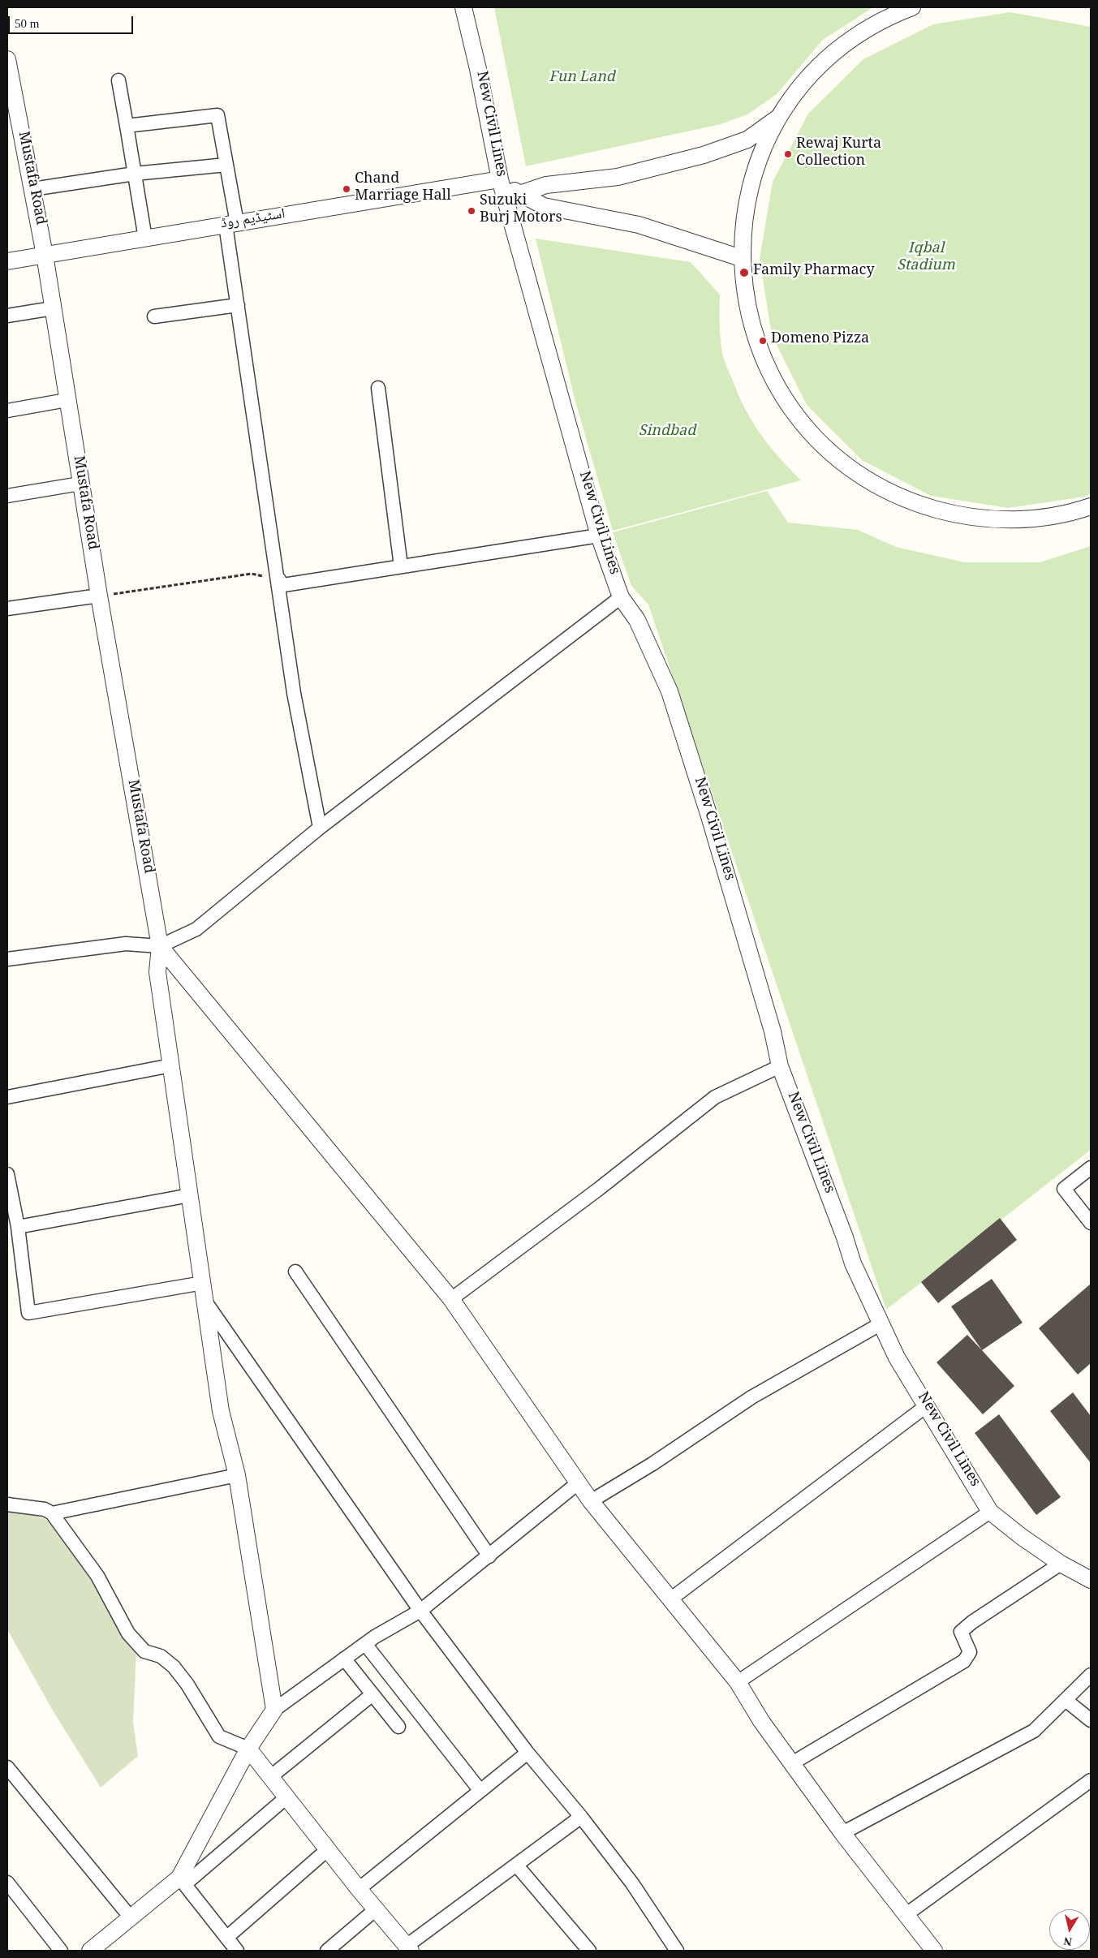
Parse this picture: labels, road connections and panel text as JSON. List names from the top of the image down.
{
  "streets": {
    "street": ["New Civil Lines", "Mustafa Road", "اسٹیڈیم روڈ"]
  },
  "crossings": [
    ["New Civil Lines", "اسٹیڈیم روڈ"],
    ["Mustafa Road", "اسٹیڈیم روڈ"]
  ],
  "parks": ["Fun Land", "Iqbal Stadium", "Sindbad"],
  "places": [
    "Rewaj Kurta Collection",
    "Chand Marriage Hall",
    "Suzuki Burj Motors",
    "Family Pharmacy",
    "Domeno Pizza"
  ],
  "scale_bar": "50 m",
  "north": "bottom"
}
